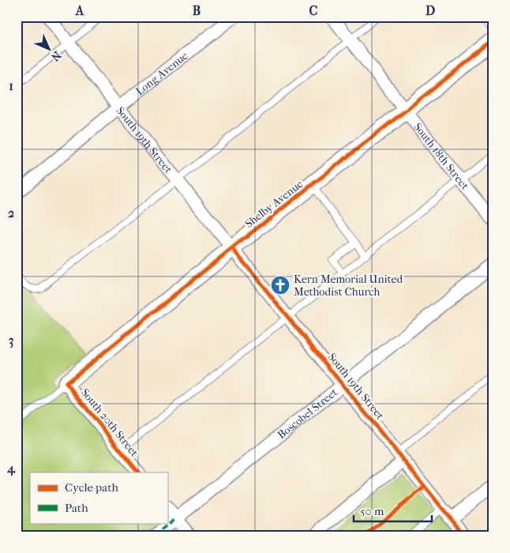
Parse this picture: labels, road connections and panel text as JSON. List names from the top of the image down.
{
  "streets": {
    "street": [
      "Long Avenue",
      "South 19th Street",
      "South 18th Street",
      "Shelby Avenue",
      "Boscobel Street",
      "South 20th Street"
    ]
  },
  "crossings": [
    ["Long Avenue", "South 19th Street"],
    ["South 19th Street", "Shelby Avenue"],
    ["South 19th Street", "Boscobel Street"],
    ["South 18th Street", "Shelby Avenue"],
    ["Shelby Avenue", "South 20th Street"]
  ],
  "places": {
    "church": ["Kern Memorial United Methodist Church"]
  },
  "legend": ["Cycle path", "Path"],
  "scale_bar": "50 m",
  "north": "bottom right",
  "grid": {
    "columns": [
      "A",
      "B",
      "C",
      "D"
    ],
    "rows": [
      "1",
      "2",
      "3",
      "4"
    ]
  }
}
